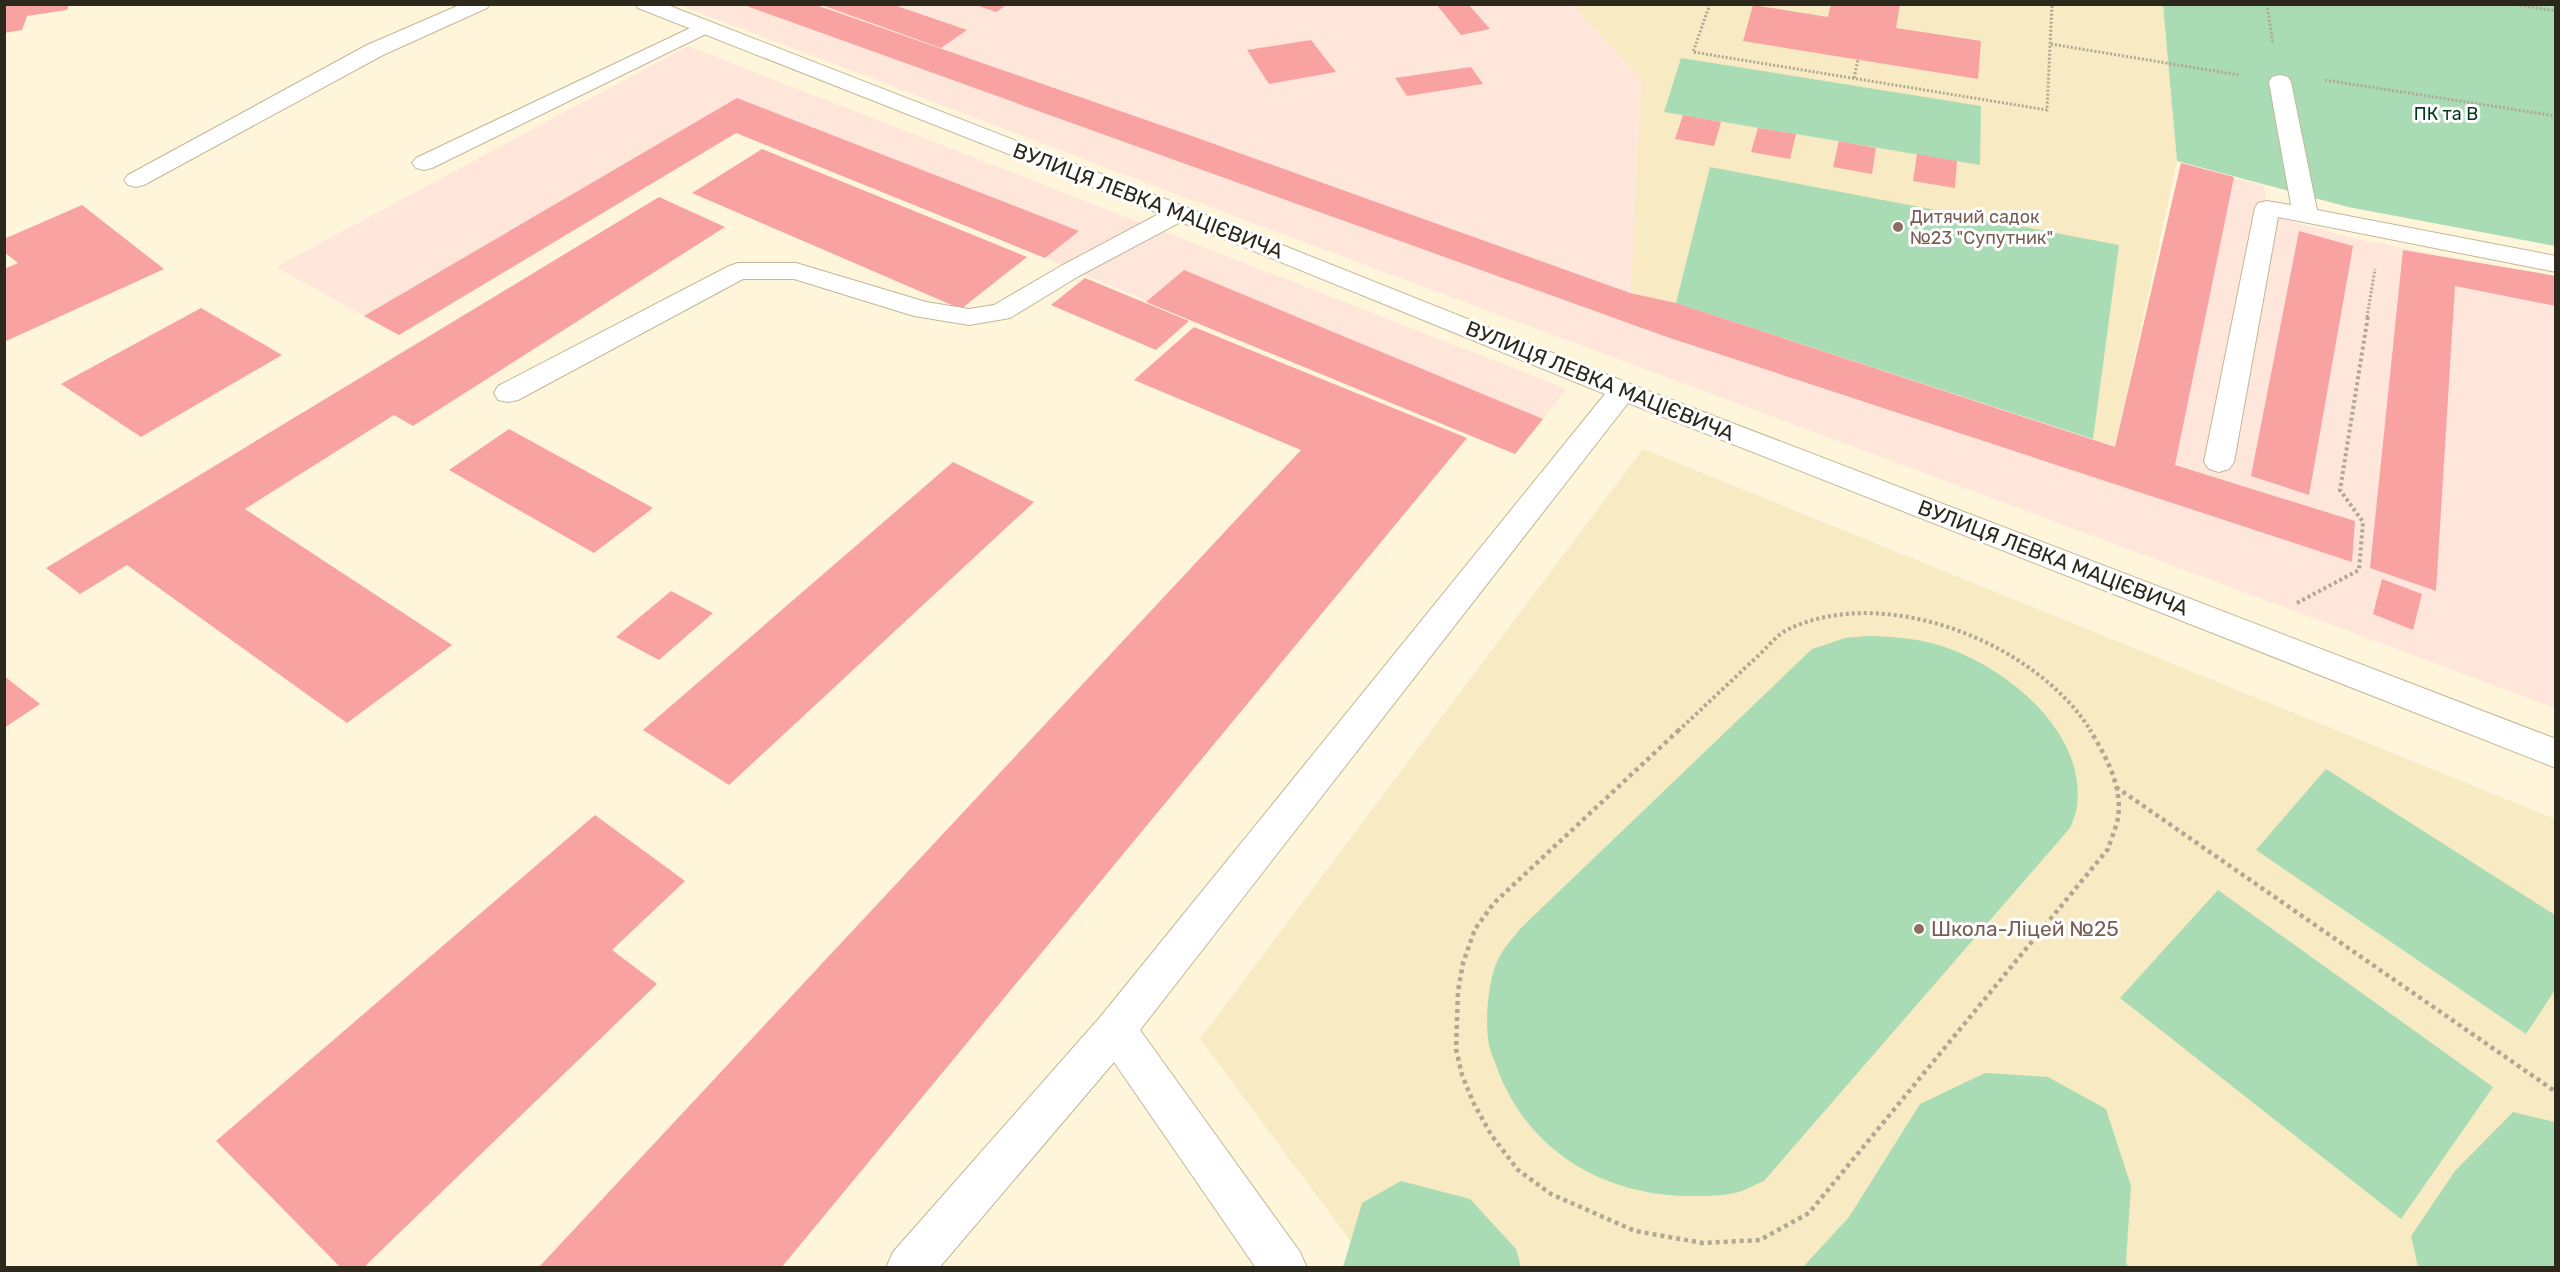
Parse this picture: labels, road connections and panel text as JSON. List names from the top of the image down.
{
  "streets": {
    "street": ["ВУЛИЦЯ ЛЕВКА МАЦІЄВИЧА"]
  },
  "parks": ["ПК та В"],
  "places": ["Дитячий садок №23 \"Супутник\"", "Школа-Ліцей №25"]
}
